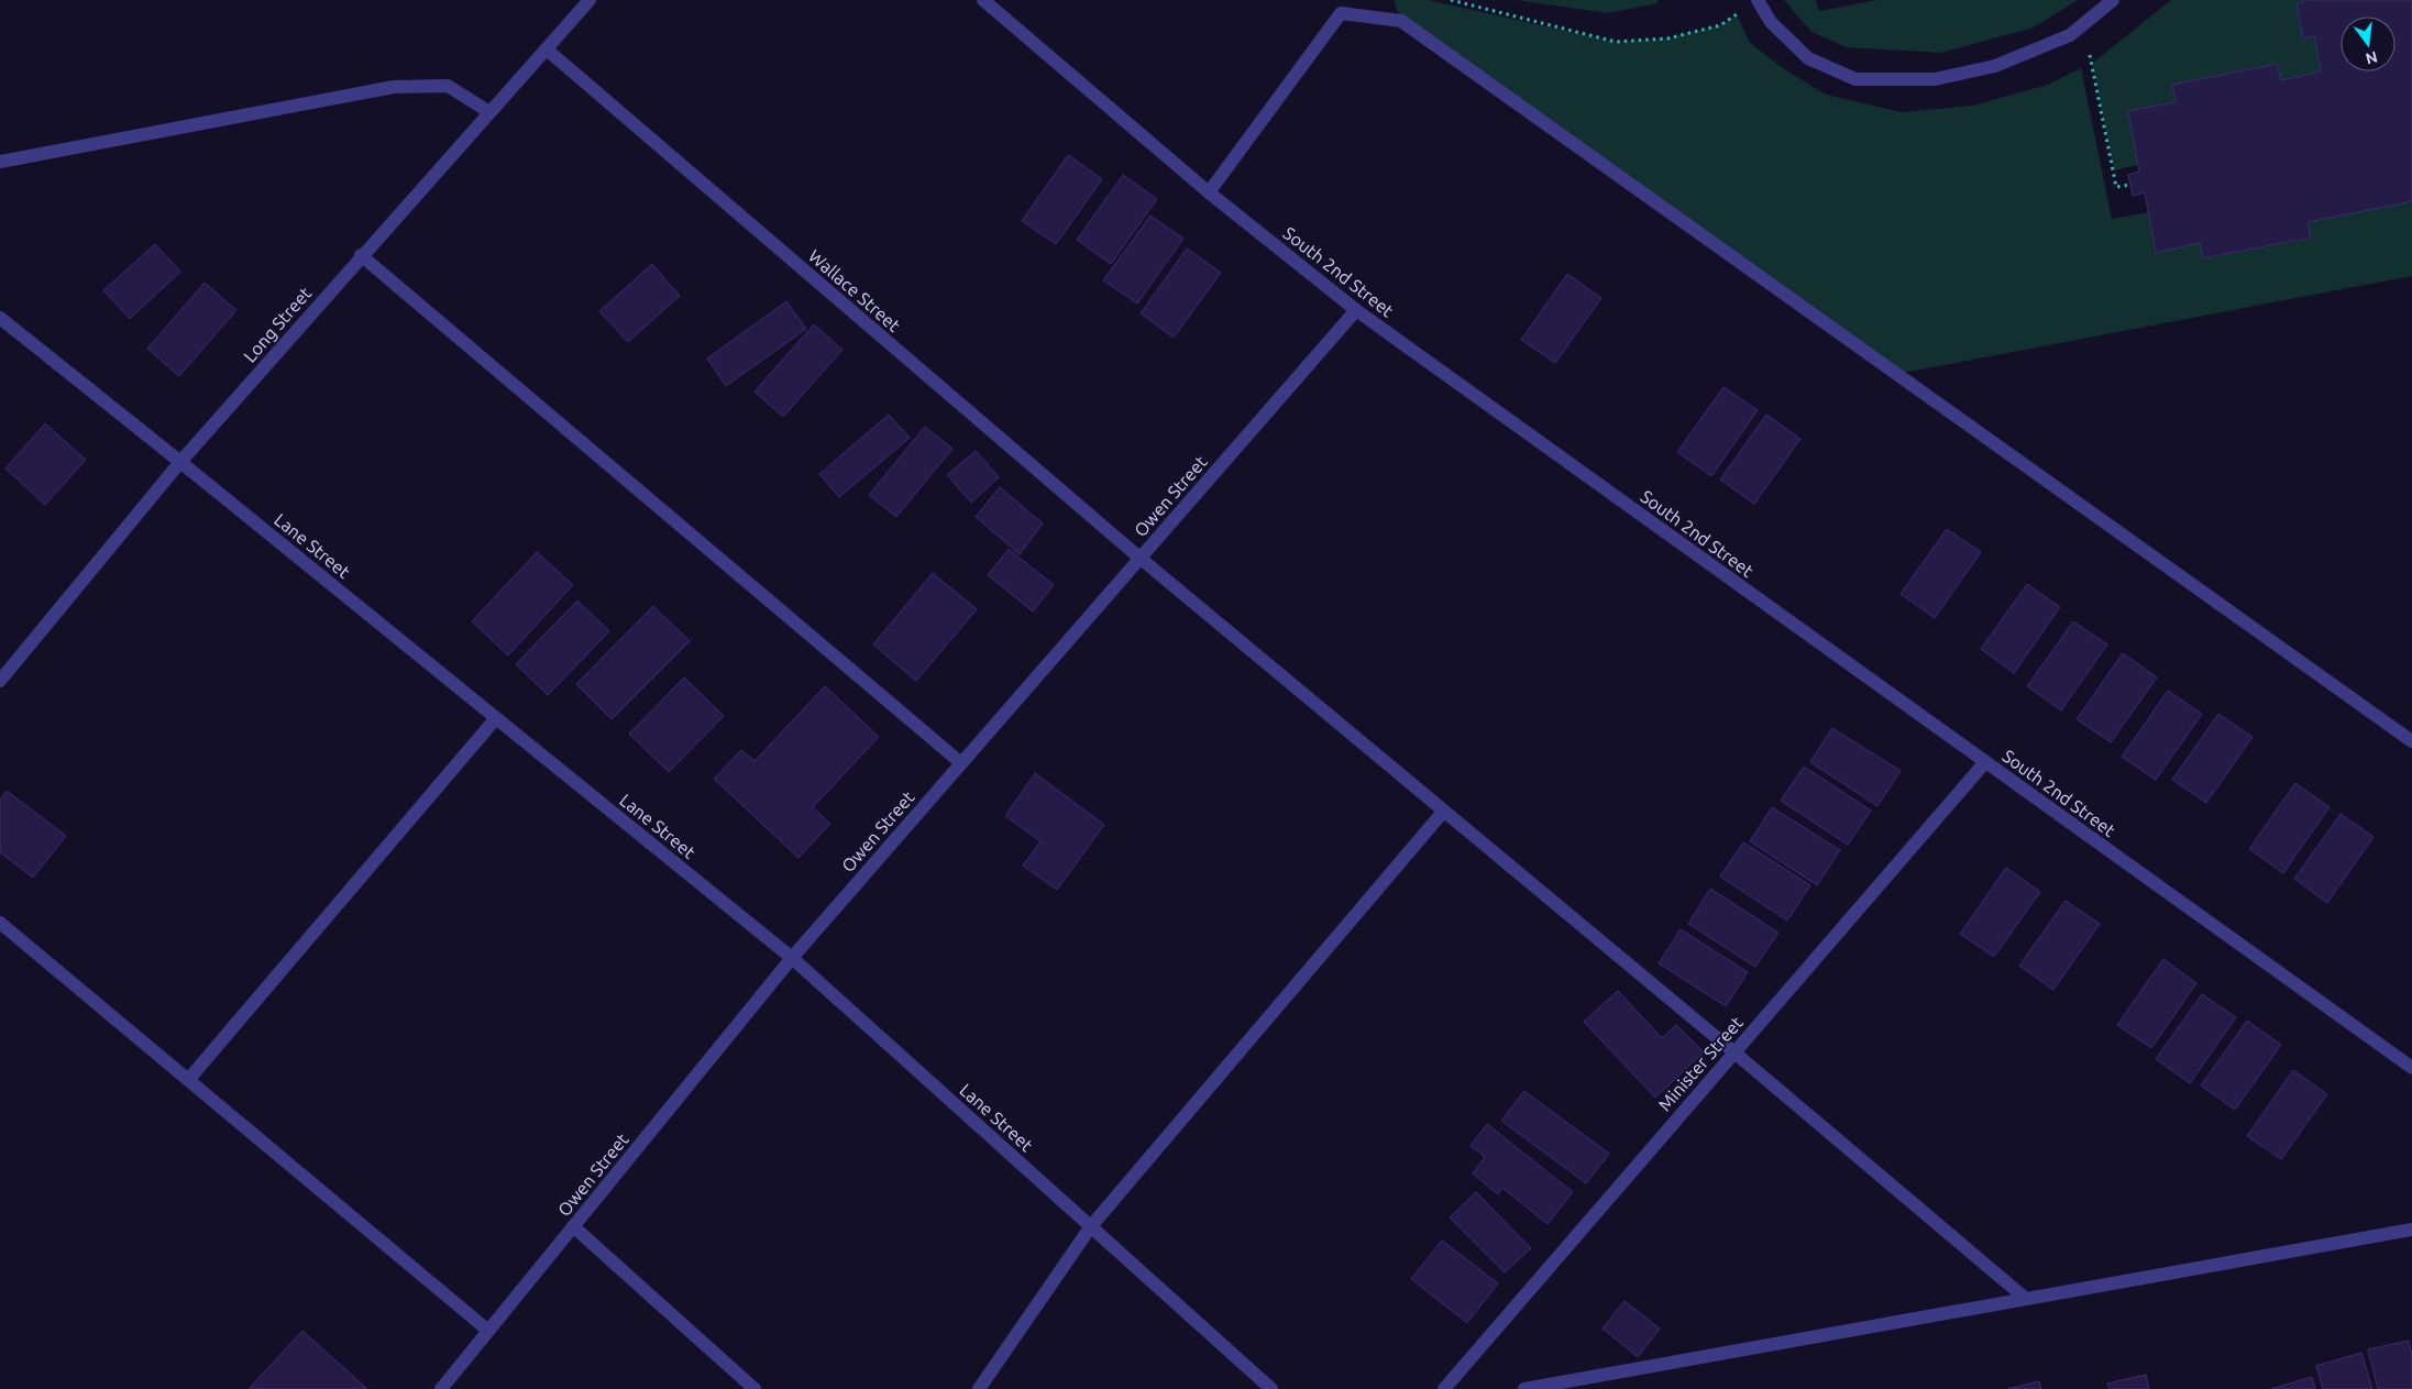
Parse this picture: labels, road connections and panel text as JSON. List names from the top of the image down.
{
  "streets": {
    "street": [
      "South 2nd Street",
      "Wallace Street",
      "Long Street",
      "Owen Street",
      "Lane Street",
      "Minister Street"
    ]
  },
  "crossings": [
    ["South 2nd Street", "Owen Street"],
    ["South 2nd Street", "Minister Street"],
    ["Wallace Street", "Long Street"],
    ["Wallace Street", "Owen Street"],
    ["Wallace Street", "Minister Street"],
    ["Long Street", "Lane Street"],
    ["Owen Street", "Lane Street"]
  ],
  "north": "bottom"
}
